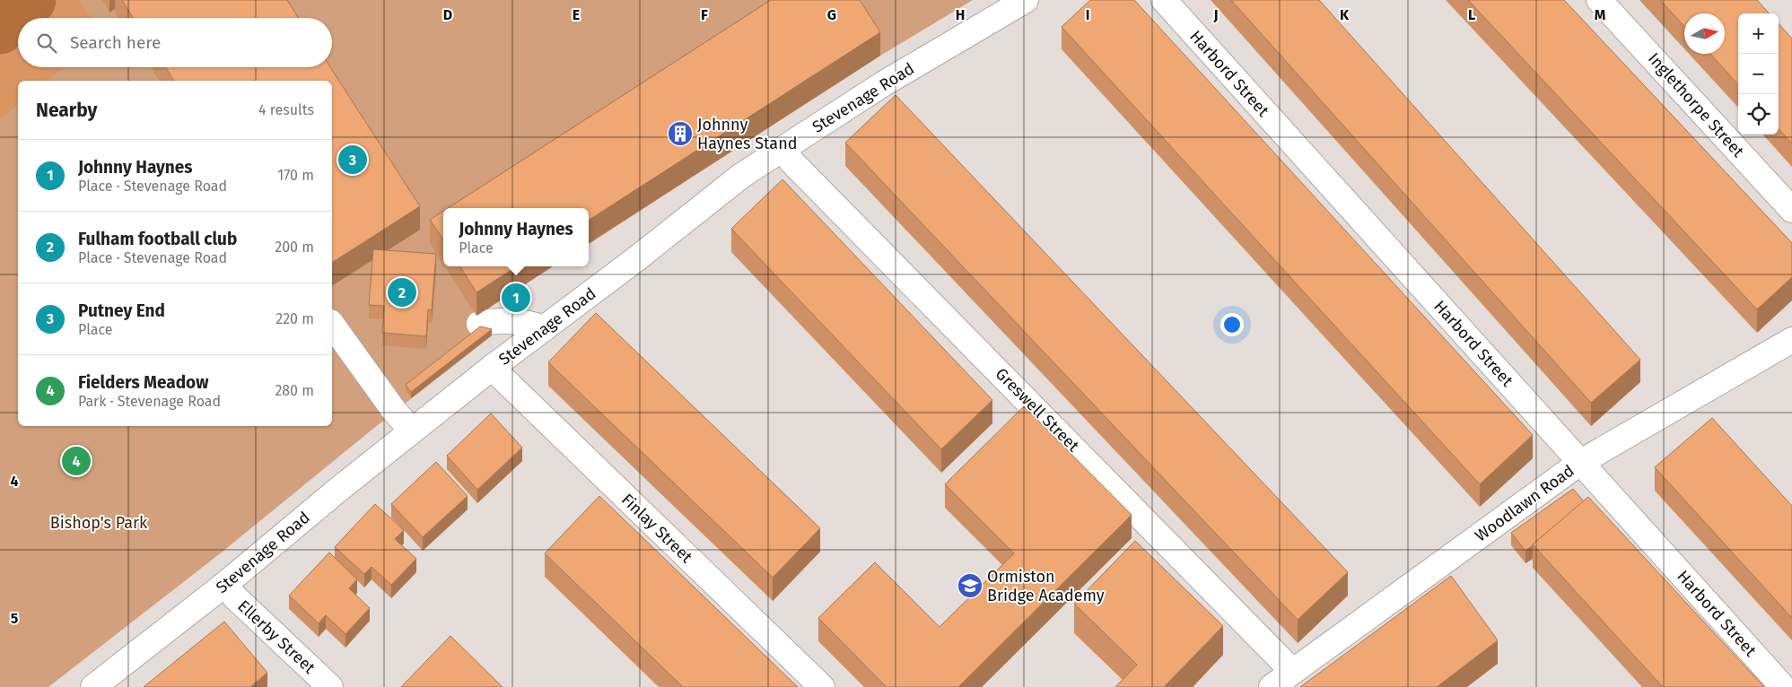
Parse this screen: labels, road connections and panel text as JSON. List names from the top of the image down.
{
  "streets": {
    "street": [
      "Harbord Street",
      "Stevenage Road",
      "Inglethorpe Street",
      "Greswell Street",
      "Woodlawn Road",
      "Finlay Street",
      "Ellerby Street"
    ]
  },
  "crossings": [
    ["Harbord Street", "Woodlawn Road"],
    ["Stevenage Road", "Greswell Street"],
    ["Stevenage Road", "Finlay Street"],
    ["Stevenage Road", "Ellerby Street"],
    ["Greswell Street", "Woodlawn Road"]
  ],
  "parks": ["Bishop's Park"],
  "places": {
    "building": ["Johnny Haynes Stand"],
    "school or university": ["Ormiston Bridge Academy"]
  },
  "north": "right",
  "page": {
    "map_buttons": ["+", "−"],
    "search": "Search here",
    "heading": ["Nearby", "4 results"],
    "list": [
      {
        "mark": "1",
        "name": "Johnny Haynes",
        "note": "Place · Stevenage Road",
        "value": "170 m"
      },
      {
        "mark": "2",
        "name": "Fulham football club",
        "note": "Place · Stevenage Road",
        "value": "200 m"
      },
      {
        "mark": "3",
        "name": "Putney End",
        "note": "Place",
        "value": "220 m"
      },
      {
        "mark": "4",
        "name": "Fielders Meadow",
        "note": "Park · Stevenage Road",
        "value": "280 m"
      }
    ],
    "pins": [
      "3",
      "2",
      "1",
      "4"
    ],
    "popup": ["Johnny Haynes", "Place"]
  },
  "grid": {
    "columns": [
      "D",
      "E",
      "F",
      "G",
      "H",
      "I",
      "J",
      "K",
      "L",
      "M"
    ],
    "rows": ["4", "5"]
  }
}
